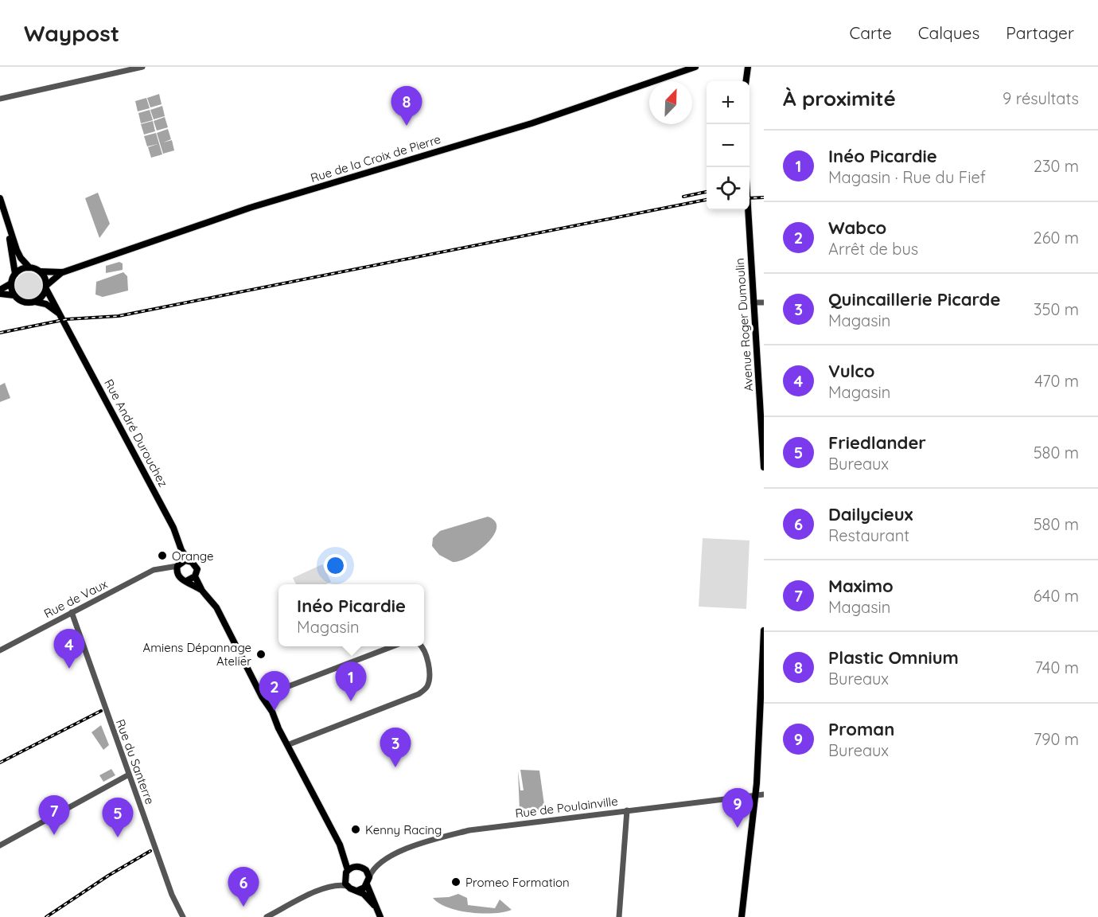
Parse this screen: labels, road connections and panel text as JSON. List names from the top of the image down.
{
  "streets": {
    "main road": ["Rue de la Croix de Pierre", "Avenue Roger Dumoulin", "Rue André Durouchez"],
    "street": ["Rue de Vaux", "Rue du Santerre", "Rue de Poulainville"]
  },
  "crossings": [
    ["Rue de la Croix de Pierre", "Rue André Durouchez"],
    ["Rue André Durouchez", "Rue de Vaux"],
    ["Rue de Vaux", "Rue du Santerre"]
  ],
  "places": [
    "Orange",
    "Amiens Dépannage Atelier",
    "Kenny Racing",
    "Promeo Formation"
  ],
  "north": "top right",
  "page": {
    "header": "Waypost",
    "nav": ["Carte", "Calques", "Partager"],
    "heading": ["À proximité", "9 résultats"],
    "map_buttons": ["+", "−"],
    "pins": [
      "8",
      "4",
      "1",
      "2",
      "3",
      "9",
      "7",
      "5",
      "6"
    ],
    "list": [
      {
        "mark": "1",
        "name": "Inéo Picardie",
        "note": "Magasin · Rue du Fief",
        "value": "230 m"
      },
      {
        "mark": "2",
        "name": "Wabco",
        "note": "Arrêt de bus",
        "value": "260 m"
      },
      {
        "mark": "3",
        "name": "Quincaillerie Picarde",
        "note": "Magasin",
        "value": "350 m"
      },
      {
        "mark": "4",
        "name": "Vulco",
        "note": "Magasin",
        "value": "470 m"
      },
      {
        "mark": "5",
        "name": "Friedlander",
        "note": "Bureaux",
        "value": "580 m"
      },
      {
        "mark": "6",
        "name": "Dailycieux",
        "note": "Restaurant",
        "value": "580 m"
      },
      {
        "mark": "7",
        "name": "Maximo",
        "note": "Magasin",
        "value": "640 m"
      },
      {
        "mark": "8",
        "name": "Plastic Omnium",
        "note": "Bureaux",
        "value": "740 m"
      },
      {
        "mark": "9",
        "name": "Proman",
        "note": "Bureaux",
        "value": "790 m"
      }
    ],
    "popup": ["Inéo Picardie", "Magasin"]
  }
}
